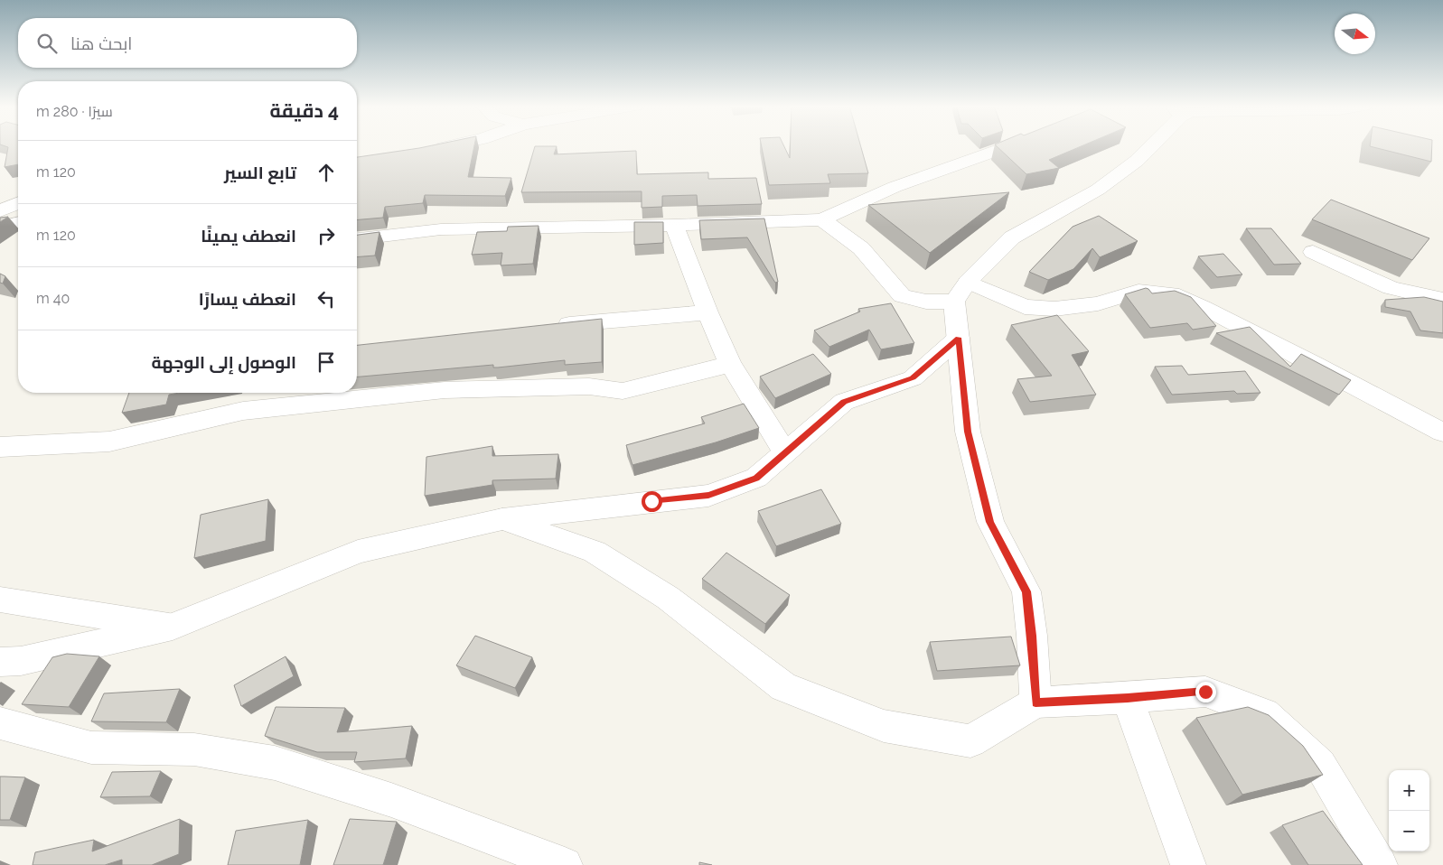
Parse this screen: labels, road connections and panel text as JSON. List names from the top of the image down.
{
  "north": "right",
  "page": {
    "search": "ابحث هنا",
    "heading": ["4 دقيقة", "سيرًا · 280 m"],
    "list": [
      ["تابع السير", "120 m"],
      ["انعطف يمينًا", "120 m"],
      ["انعطف يسارًا", "40 m"],
      "الوصول إلى الوجهة"
    ],
    "map_buttons": ["+", "−"]
  }
}
